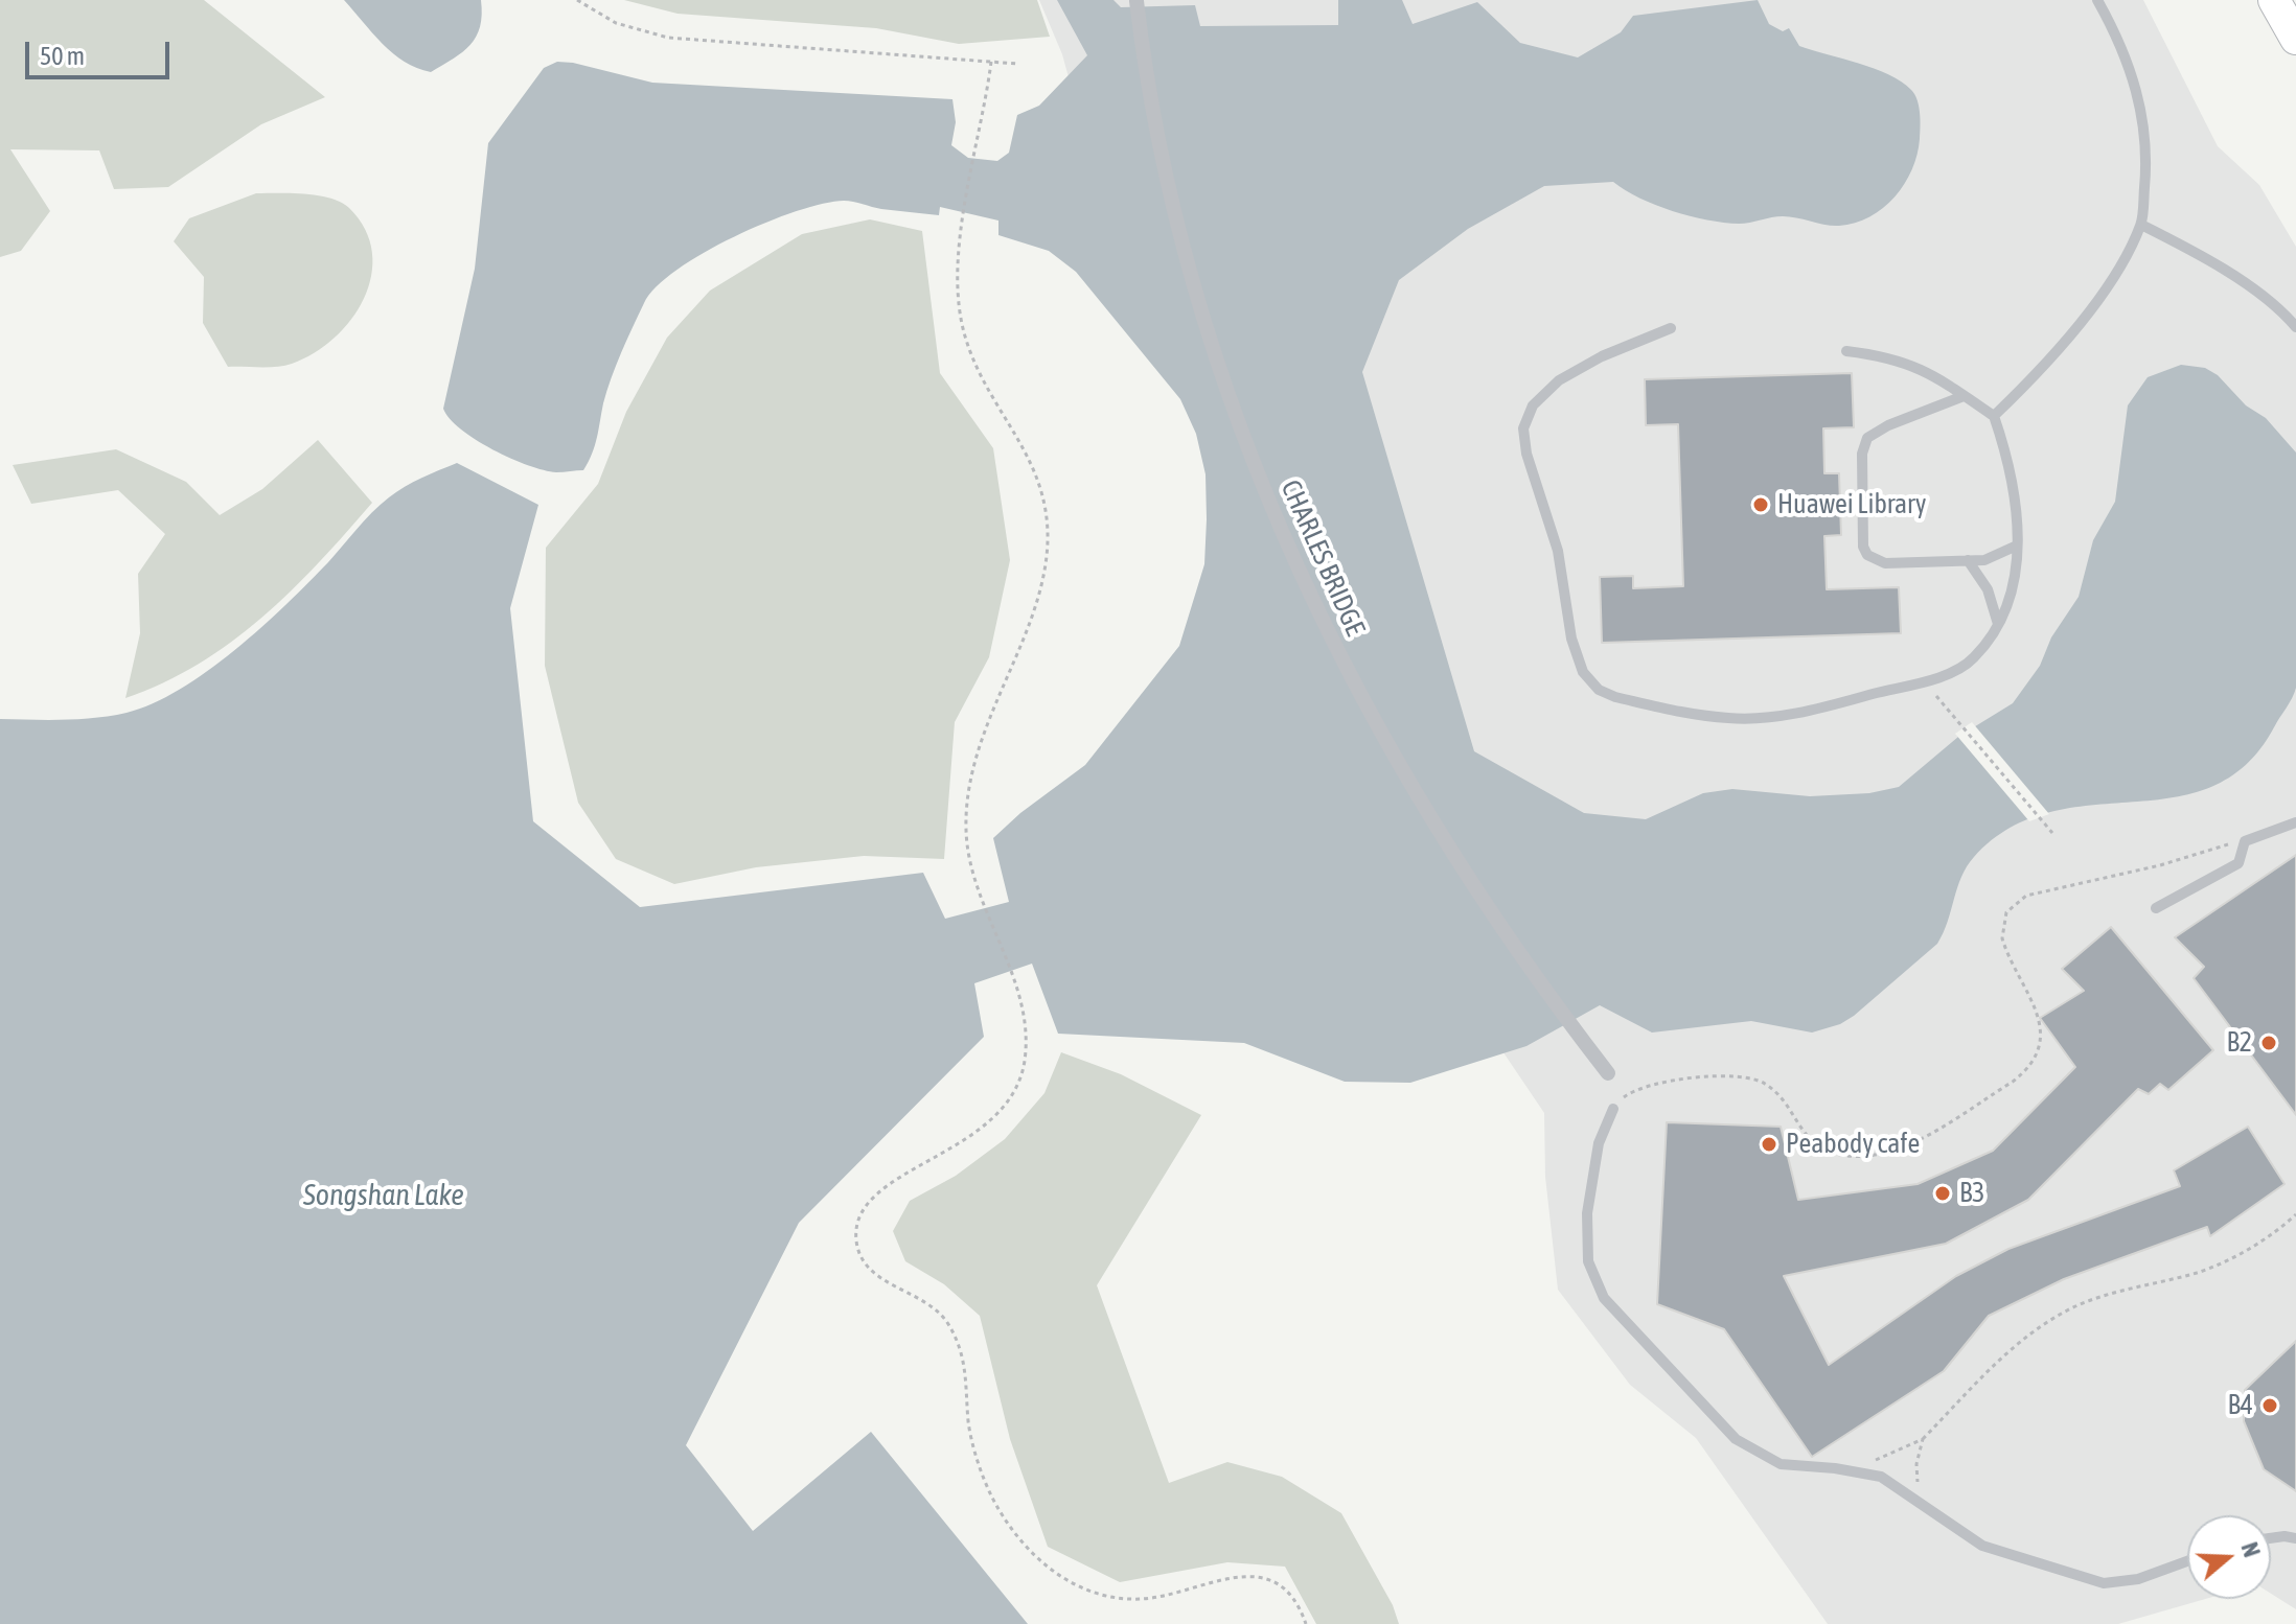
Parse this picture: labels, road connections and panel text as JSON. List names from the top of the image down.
{
  "streets": {
    "street": ["CHARLES BRIDGE"]
  },
  "water": ["Songshan Lake"],
  "places": [
    "Huawei Library",
    "B2",
    "Peabody cafe",
    "B3",
    "B4"
  ],
  "scale_bar": "50 m",
  "north": "right"
}
